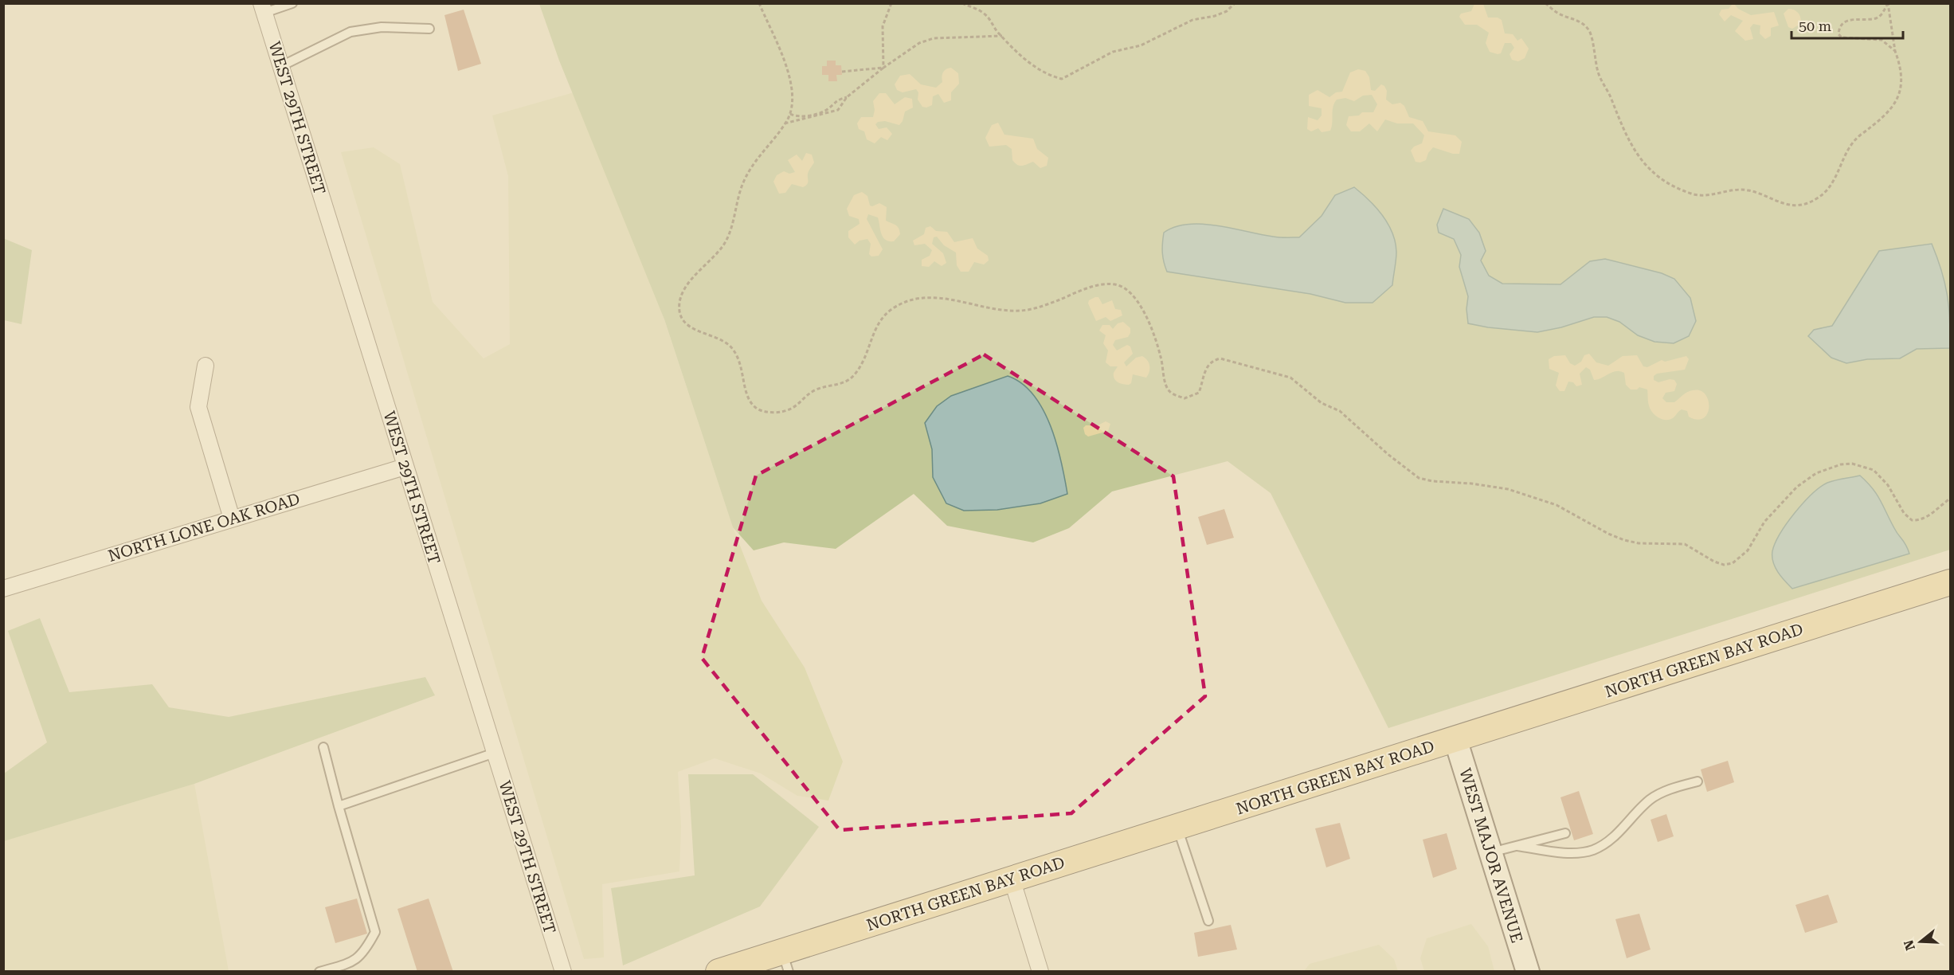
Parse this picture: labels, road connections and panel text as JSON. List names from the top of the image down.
{
  "streets": {
    "main road": ["NORTH GREEN BAY ROAD"],
    "street": ["WEST 29TH STREET", "NORTH LONE OAK ROAD", "WEST MAJOR AVENUE"]
  },
  "crossings": [
    ["WEST 29TH STREET", "NORTH LONE OAK ROAD"],
    ["NORTH GREEN BAY ROAD", "WEST MAJOR AVENUE"]
  ],
  "scale_bar": "50 m",
  "north": "left"
}
